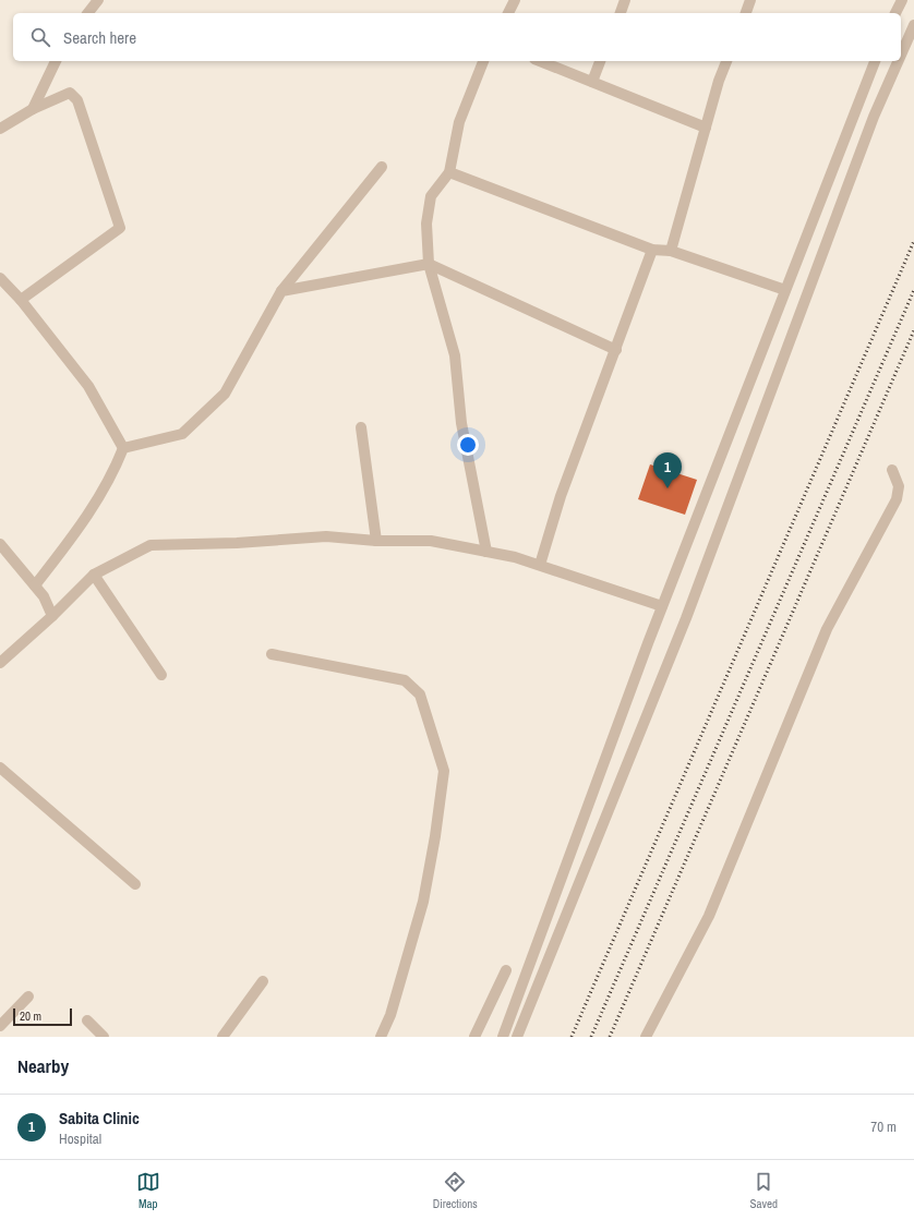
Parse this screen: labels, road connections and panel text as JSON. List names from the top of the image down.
{
  "scale_bar": "20 m",
  "page": {
    "search": "Search here",
    "pins": "1",
    "scale": "20 m",
    "heading": "Nearby",
    "list": [
      {
        "mark": "1",
        "name": "Sabita Clinic",
        "note": "Hospital",
        "value": "70 m"
      }
    ],
    "nav": ["Map", "Directions", "Saved"]
  }
}
